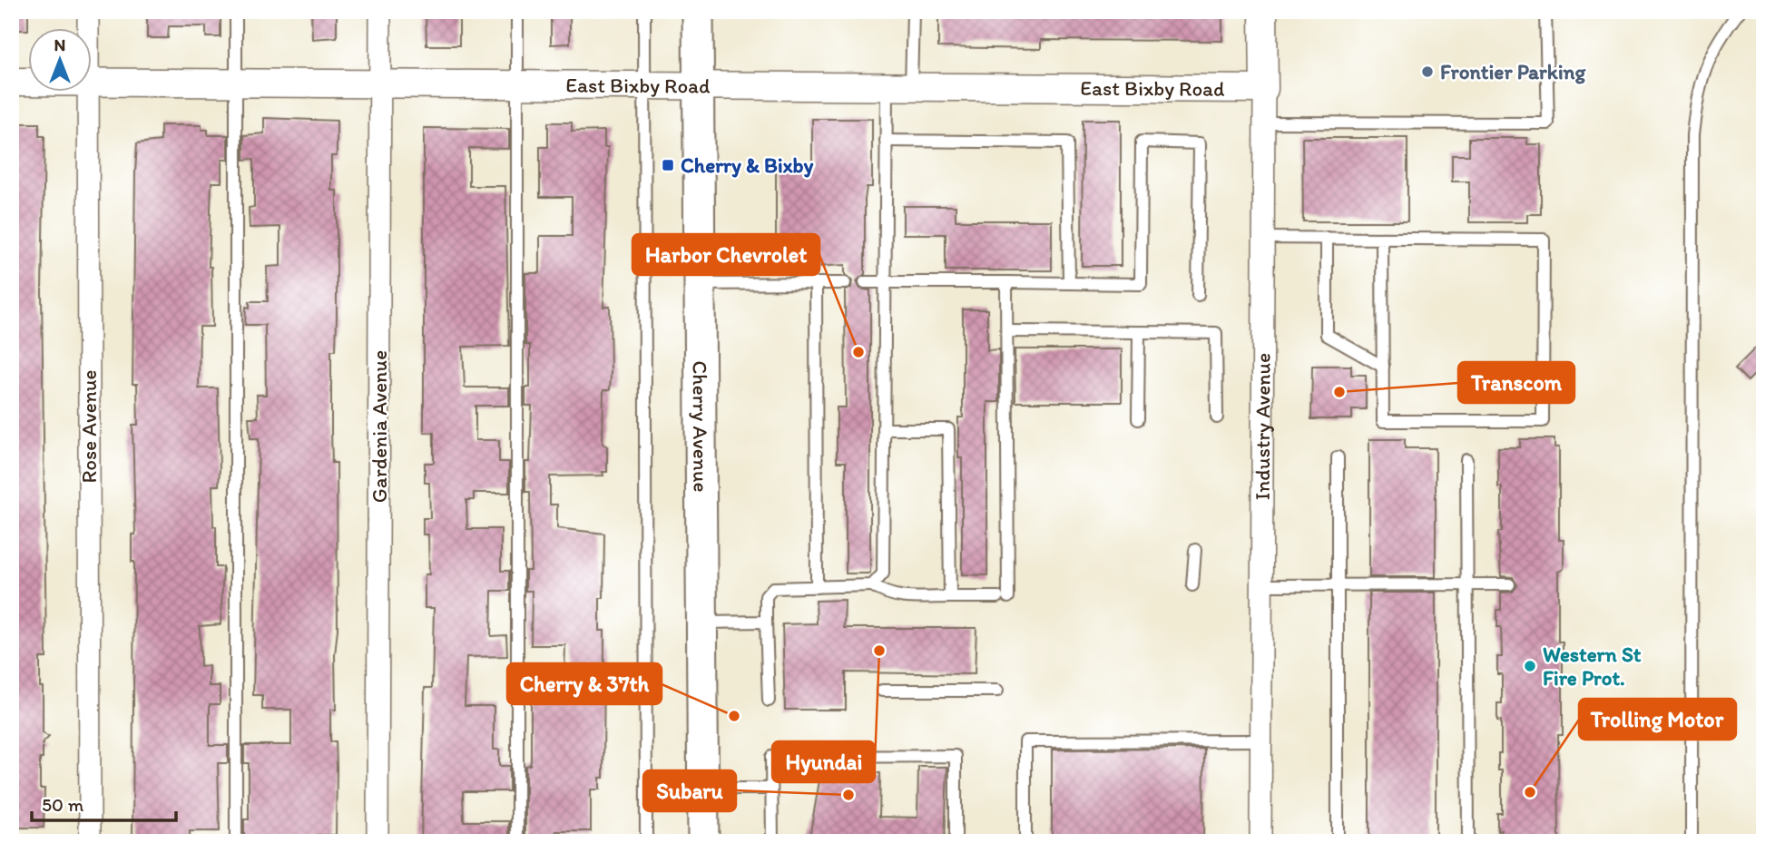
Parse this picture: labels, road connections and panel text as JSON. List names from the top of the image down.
{
  "streets": {
    "main road": ["Cherry Avenue"],
    "street": [
      "East Bixby Road",
      "Rose Avenue",
      "Gardenia Avenue",
      "Industry Avenue"
    ]
  },
  "crossings": [
    ["East Bixby Road", "Gardenia Avenue"],
    ["East Bixby Road", "Cherry Avenue"],
    ["East Bixby Road", "Industry Avenue"]
  ],
  "places": {
    "other": [
      "Frontier Parking",
      "Harbor Chevrolet",
      "Transcom",
      "Hyundai",
      "Western St Fire Prot.",
      "Cherry & 37th",
      "Trolling Motor",
      "Subaru"
    ],
    "transit": ["Cherry & Bixby"]
  },
  "scale_bar": "50 m",
  "north": "top"
}
